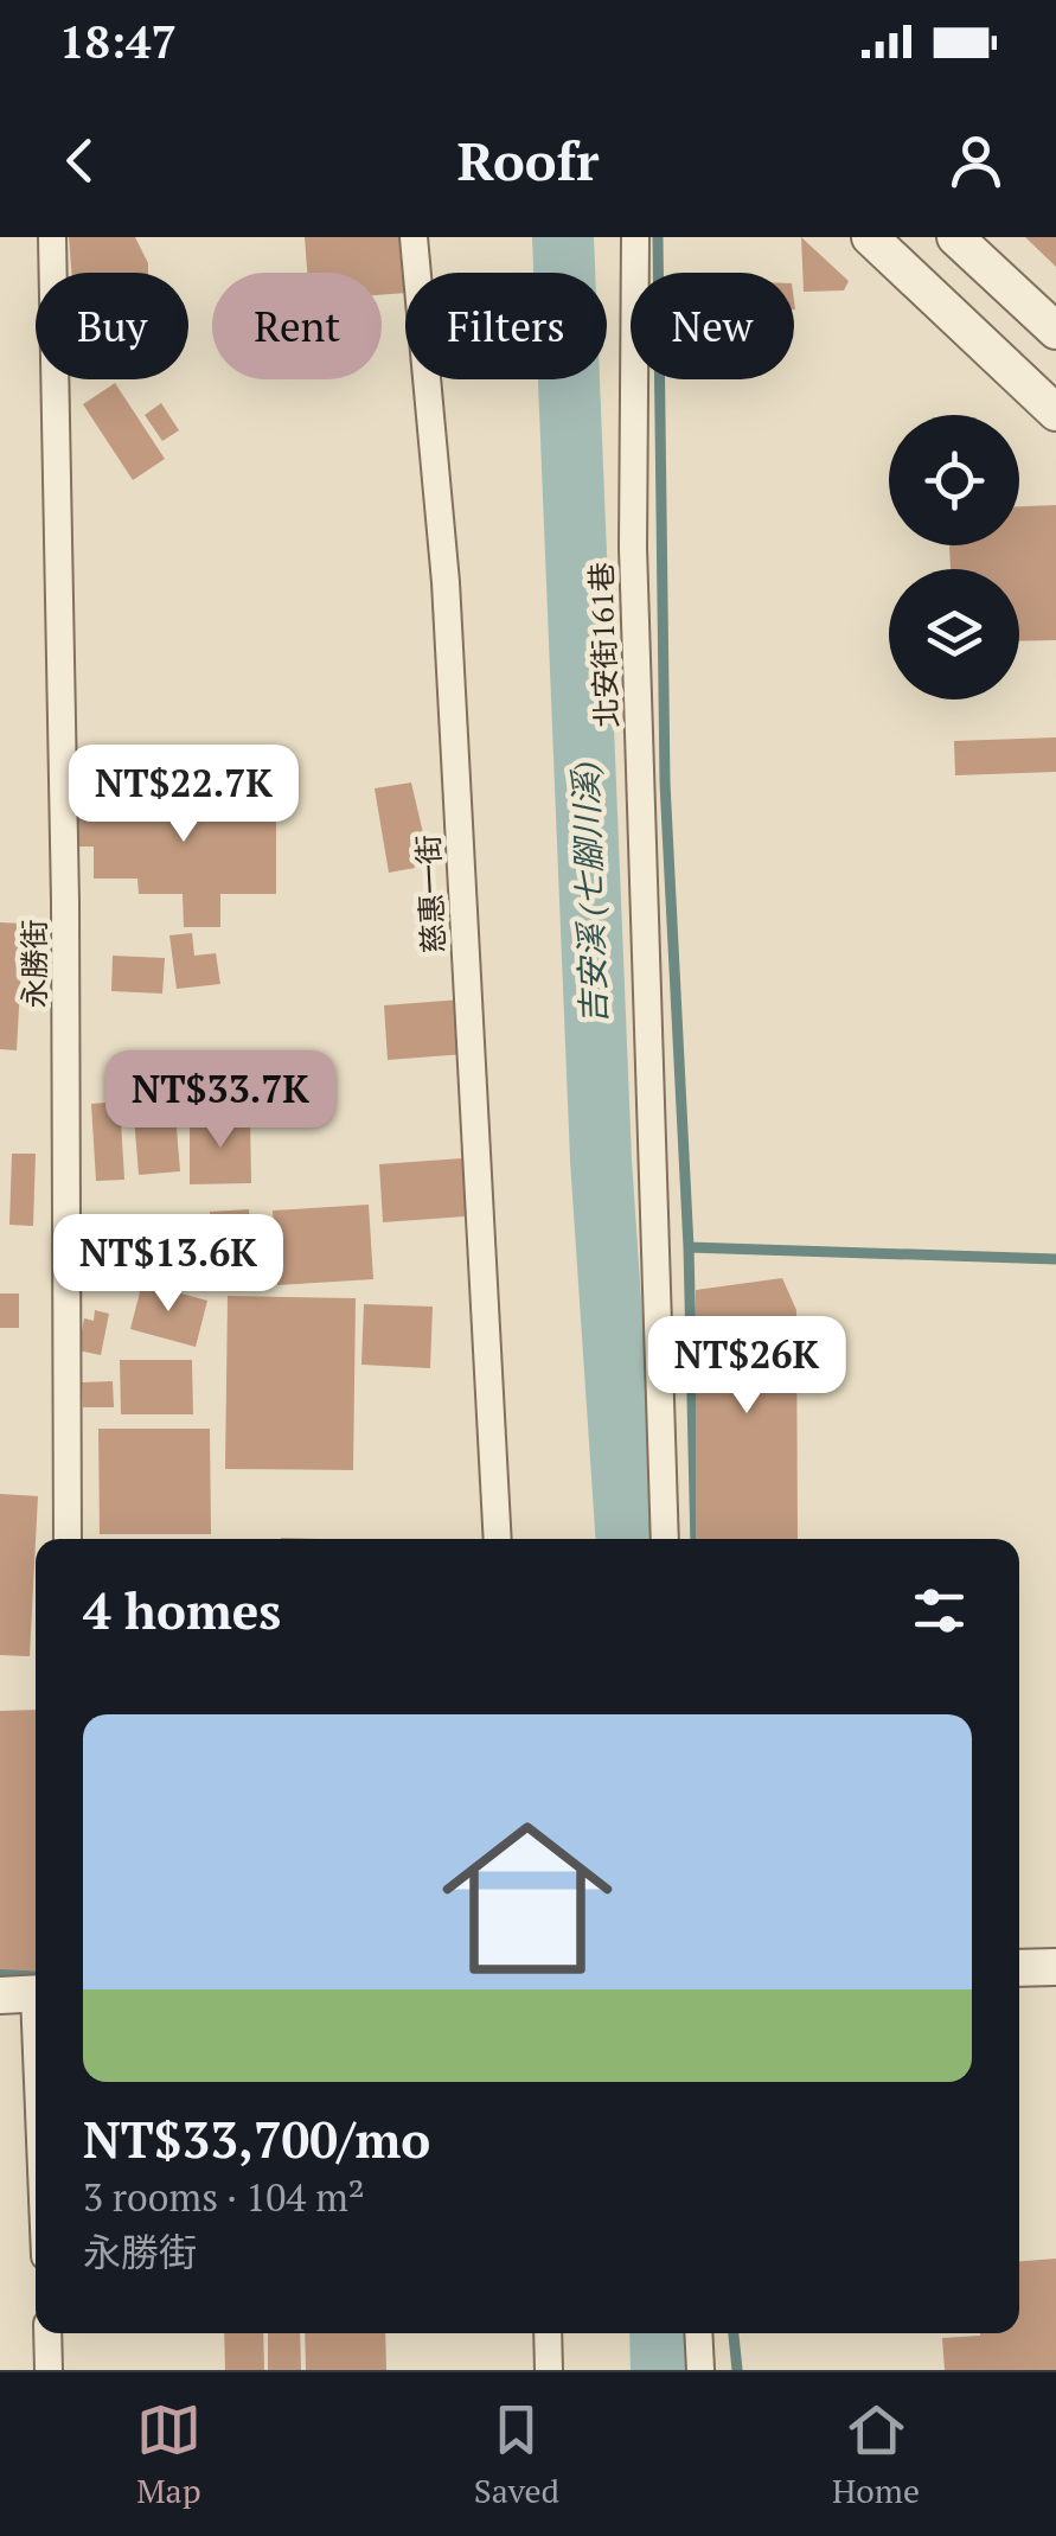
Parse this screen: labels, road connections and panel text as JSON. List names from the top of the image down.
{
  "streets": {
    "street": ["北安街161巷", "慈惠一街", "永勝街"]
  },
  "water": ["吉安溪 (七腳川溪)"],
  "page": {
    "status": "18:47",
    "header": "Roofr",
    "chip": [
      "Buy",
      "Rent",
      "Filters",
      "New"
    ],
    "price": [
      "NT$22.7K",
      "NT$33.7K",
      "NT$13.6K",
      "NT$26K"
    ],
    "heading": "4 homes",
    "list": [
      {
        "name": "NT$33,700/mo",
        "note": "3 rooms · 104 m² · 永勝街"
      }
    ],
    "tabs": ["Map", "Saved", "Home"]
  }
}
